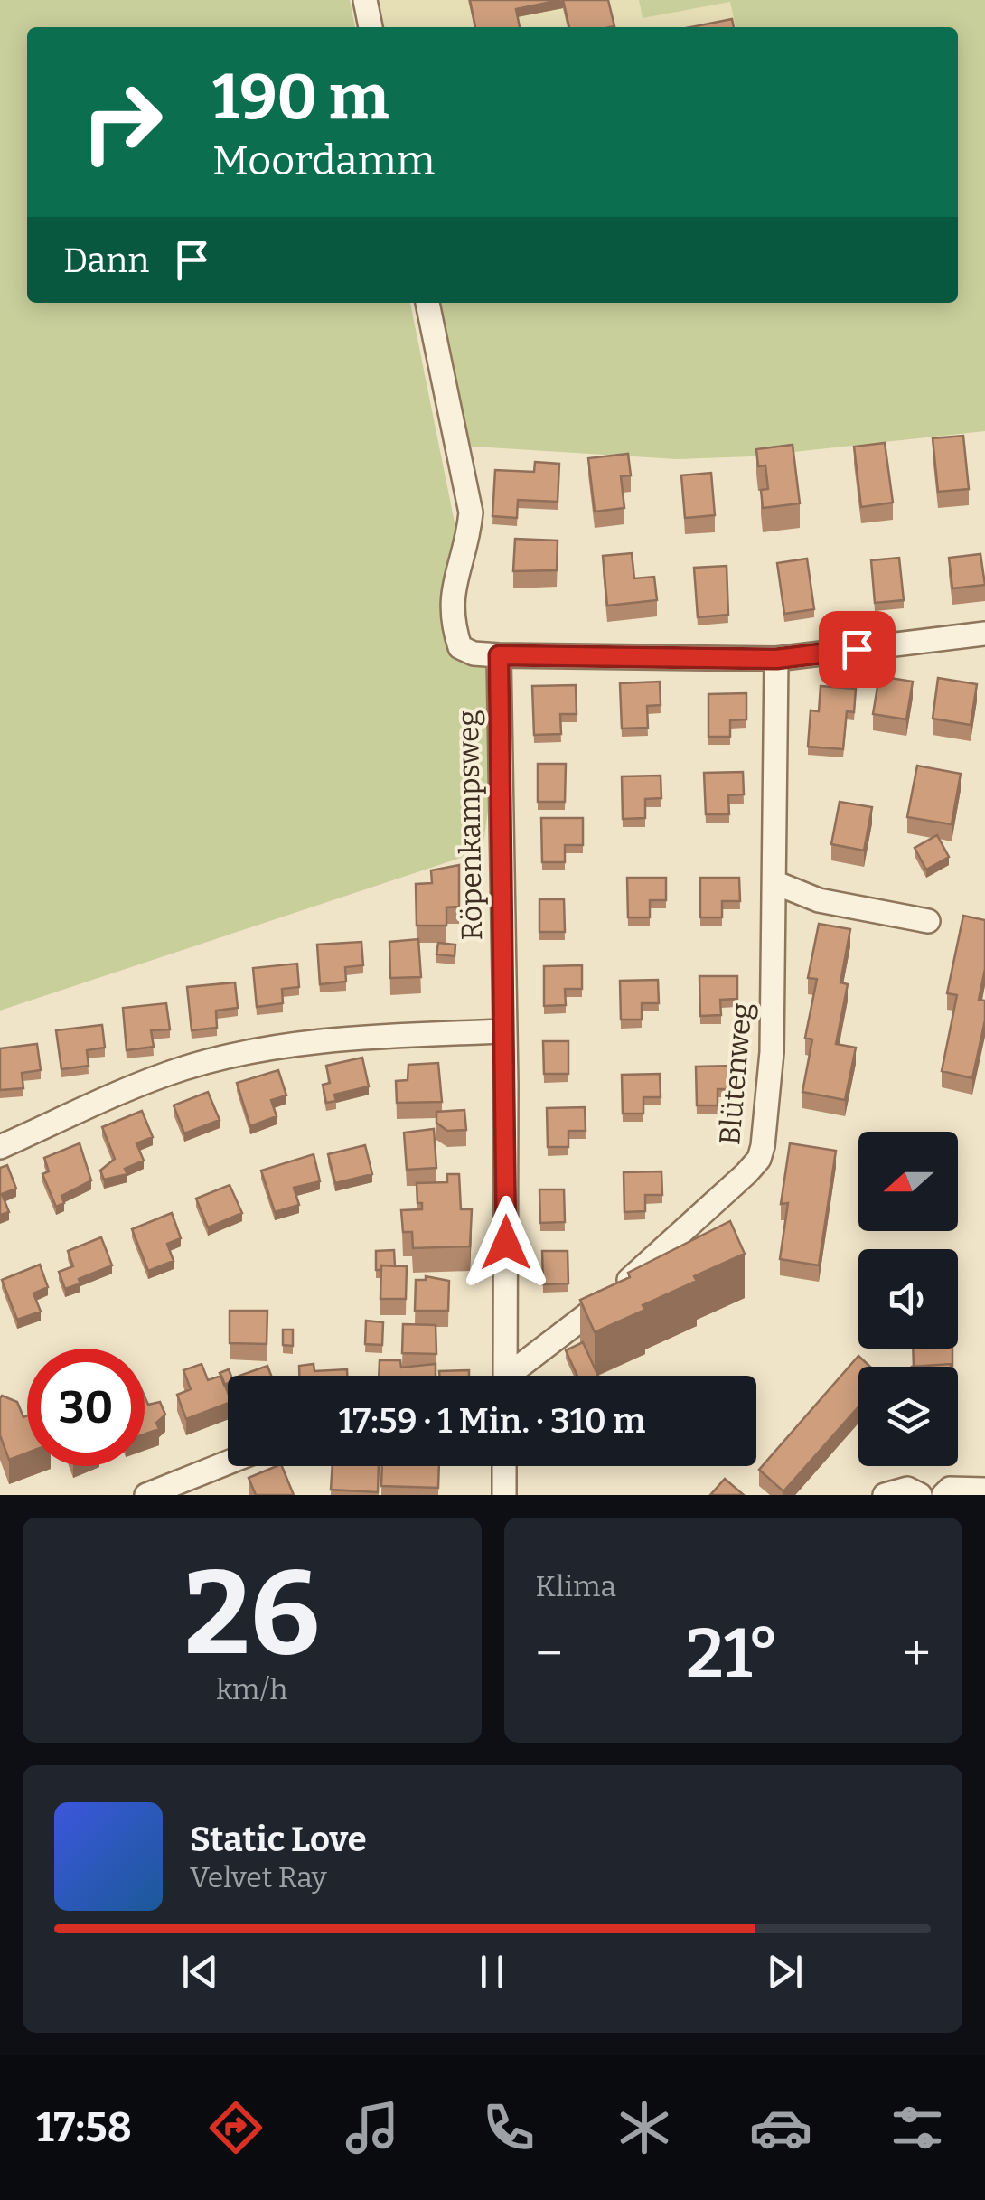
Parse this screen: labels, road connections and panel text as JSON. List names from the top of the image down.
{
  "streets": {
    "street": ["Röpenkampsweg", "Blütenweg"]
  },
  "north": "left",
  "page": {
    "turn": ["190 m", "Moordamm"],
    "then": "Dann",
    "limit": "30",
    "trip": "17:59 · 1 Min. · 310 m",
    "tile": [
      ["26", "km/h"],
      "Klima"
    ],
    "heat": ["−", "21°", "+"],
    "song": ["Static Love", "Velvet Ray"],
    "tabs": "17:58"
  }
}
